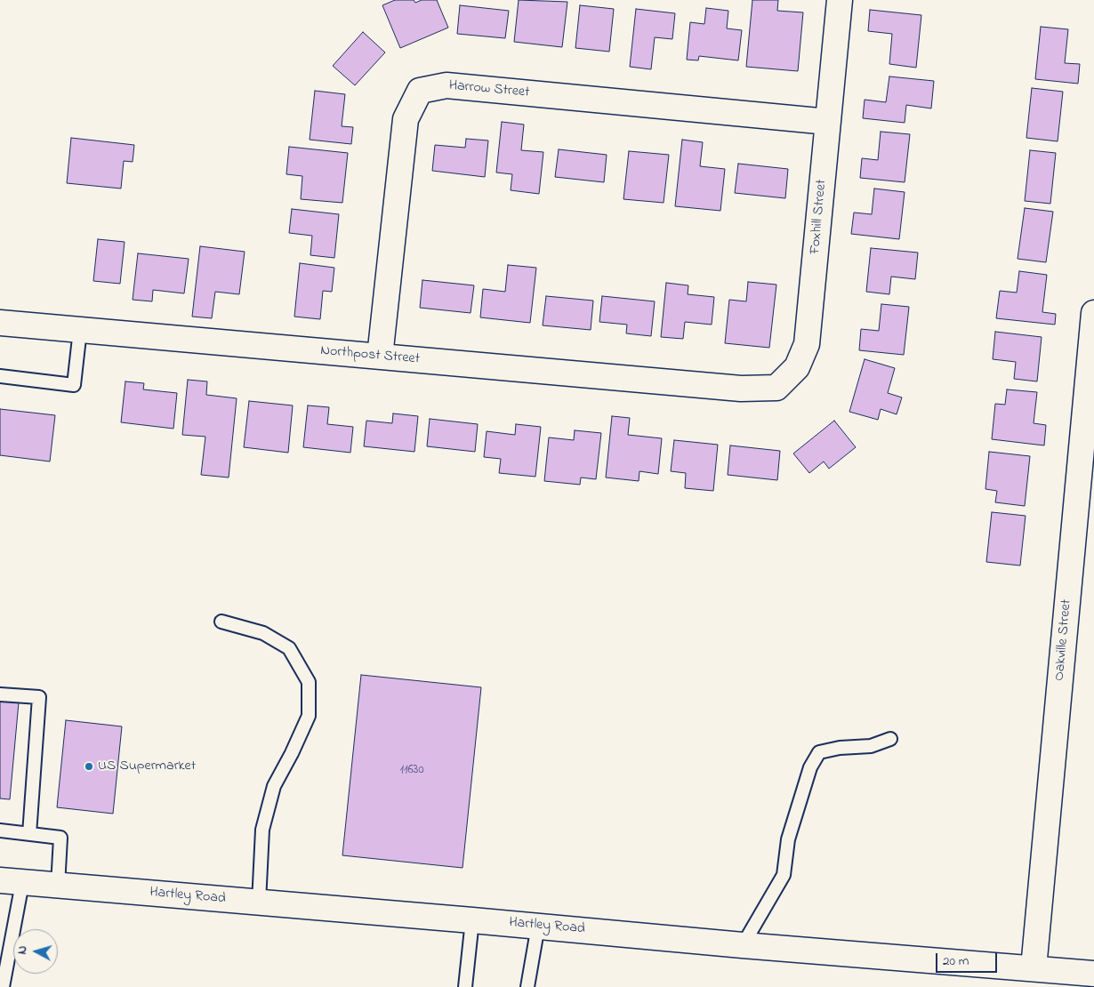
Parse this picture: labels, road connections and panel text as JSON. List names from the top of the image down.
{
  "streets": {
    "street": [
      "Harrow Street",
      "Foxhill Street",
      "Northpost Street",
      "Oakville Street",
      "Hartley Road"
    ]
  },
  "crossings": [
    ["Harrow Street", "Foxhill Street"],
    ["Harrow Street", "Northpost Street"],
    ["Foxhill Street", "Northpost Street"],
    ["Oakville Street", "Hartley Road"]
  ],
  "places": ["US Supermarket"],
  "house_numbers": ["11630"],
  "scale_bar": "20 m",
  "north": "left"
}
